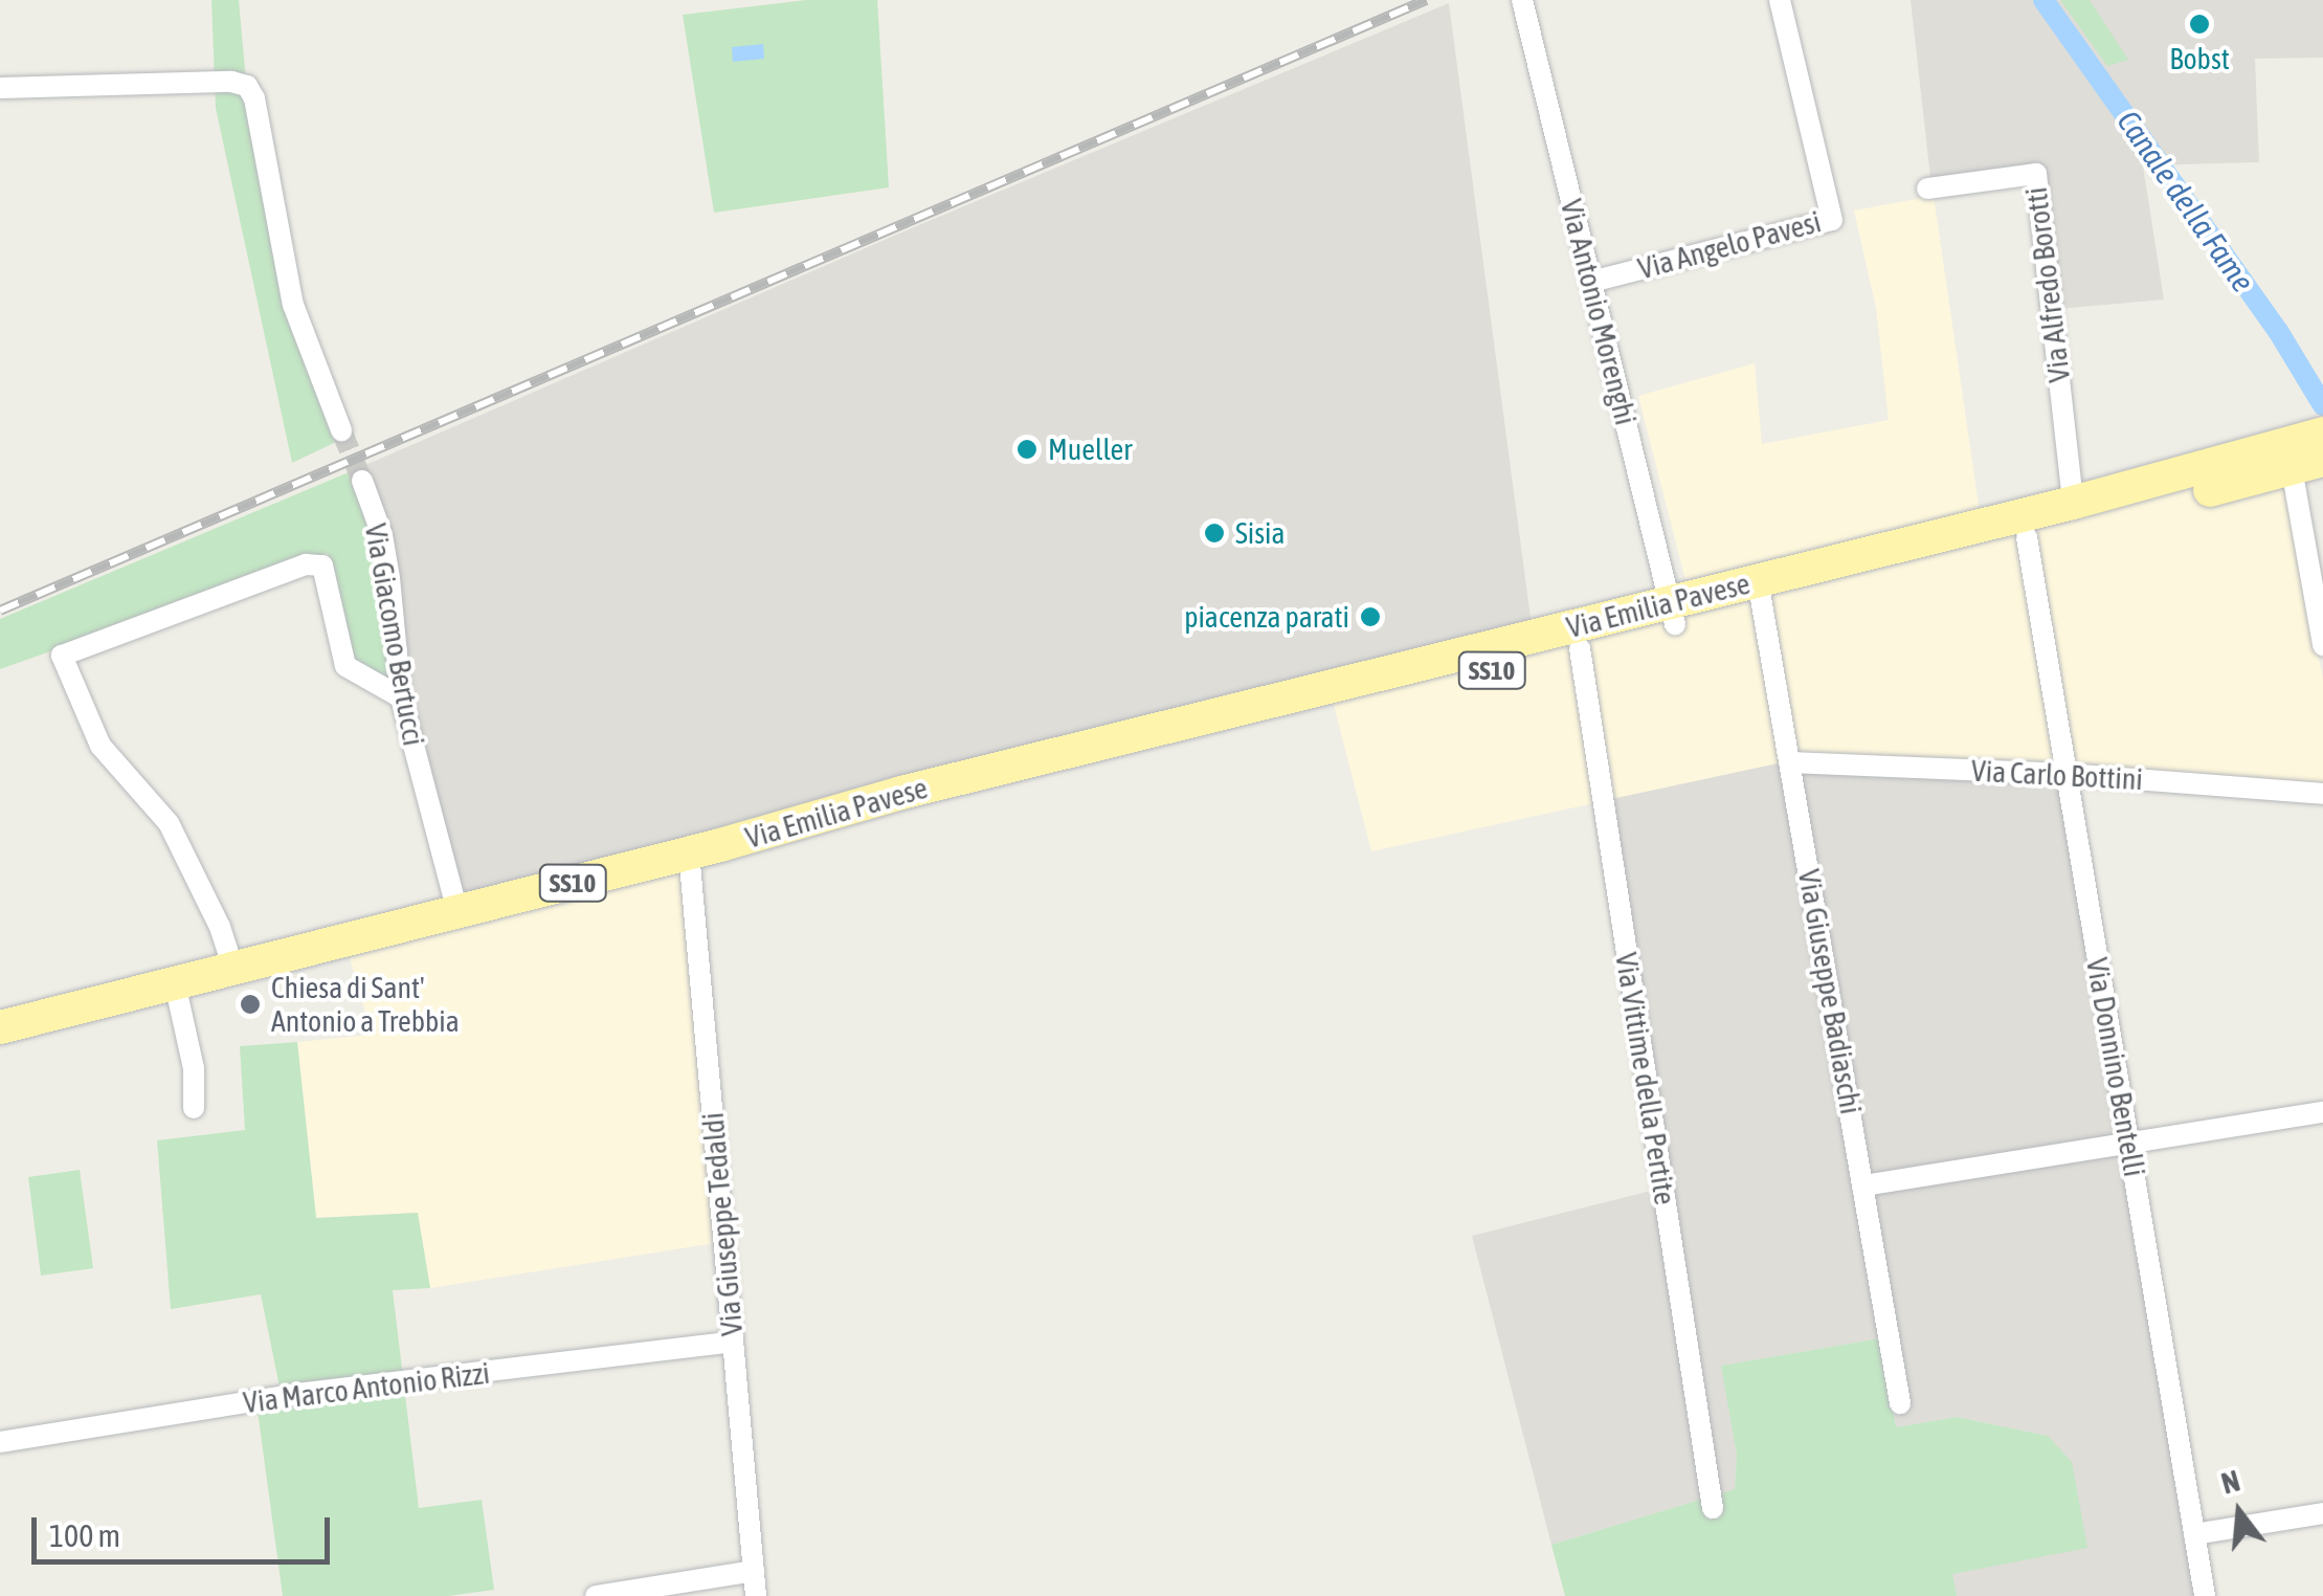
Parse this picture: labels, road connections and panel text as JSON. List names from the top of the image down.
{
  "streets": {
    "main road": ["Via Emilia Pavese", "SS10"],
    "street": [
      "Via Angelo Pavesi",
      "Via Alfredo Borotti",
      "Via Antonio Morenghi",
      "Via Giacomo Bertucci",
      "Via Carlo Bottini",
      "Via Giuseppe Badiaschi",
      "Via Donnino Bentelli",
      "Via Vittime della Pertite",
      "Via Giuseppe Tedaldi",
      "Via Marco Antonio Rizzi"
    ]
  },
  "crossings": [
    ["Via Angelo Pavesi", "Via Antonio Morenghi"],
    ["Via Alfredo Borotti", "Via Emilia Pavese"],
    ["Via Antonio Morenghi", "Via Emilia Pavese"],
    ["Via Emilia Pavese", "Via Giacomo Bertucci"],
    ["Via Emilia Pavese", "Via Giuseppe Badiaschi"],
    ["Via Emilia Pavese", "Via Donnino Bentelli"],
    ["Via Emilia Pavese", "Via Vittime della Pertite"],
    ["Via Emilia Pavese", "Via Giuseppe Tedaldi"],
    ["Via Carlo Bottini", "Via Giuseppe Badiaschi"],
    ["Via Carlo Bottini", "Via Donnino Bentelli"],
    ["Via Giuseppe Tedaldi", "Via Marco Antonio Rizzi"]
  ],
  "water": ["Canale della Fame"],
  "places": [
    "Bobst",
    "Mueller",
    "Sisia",
    "piacenza parati",
    "Chiesa di Sant' Antonio a Trebbia"
  ],
  "scale_bar": "100 m",
  "north": "top"
}
